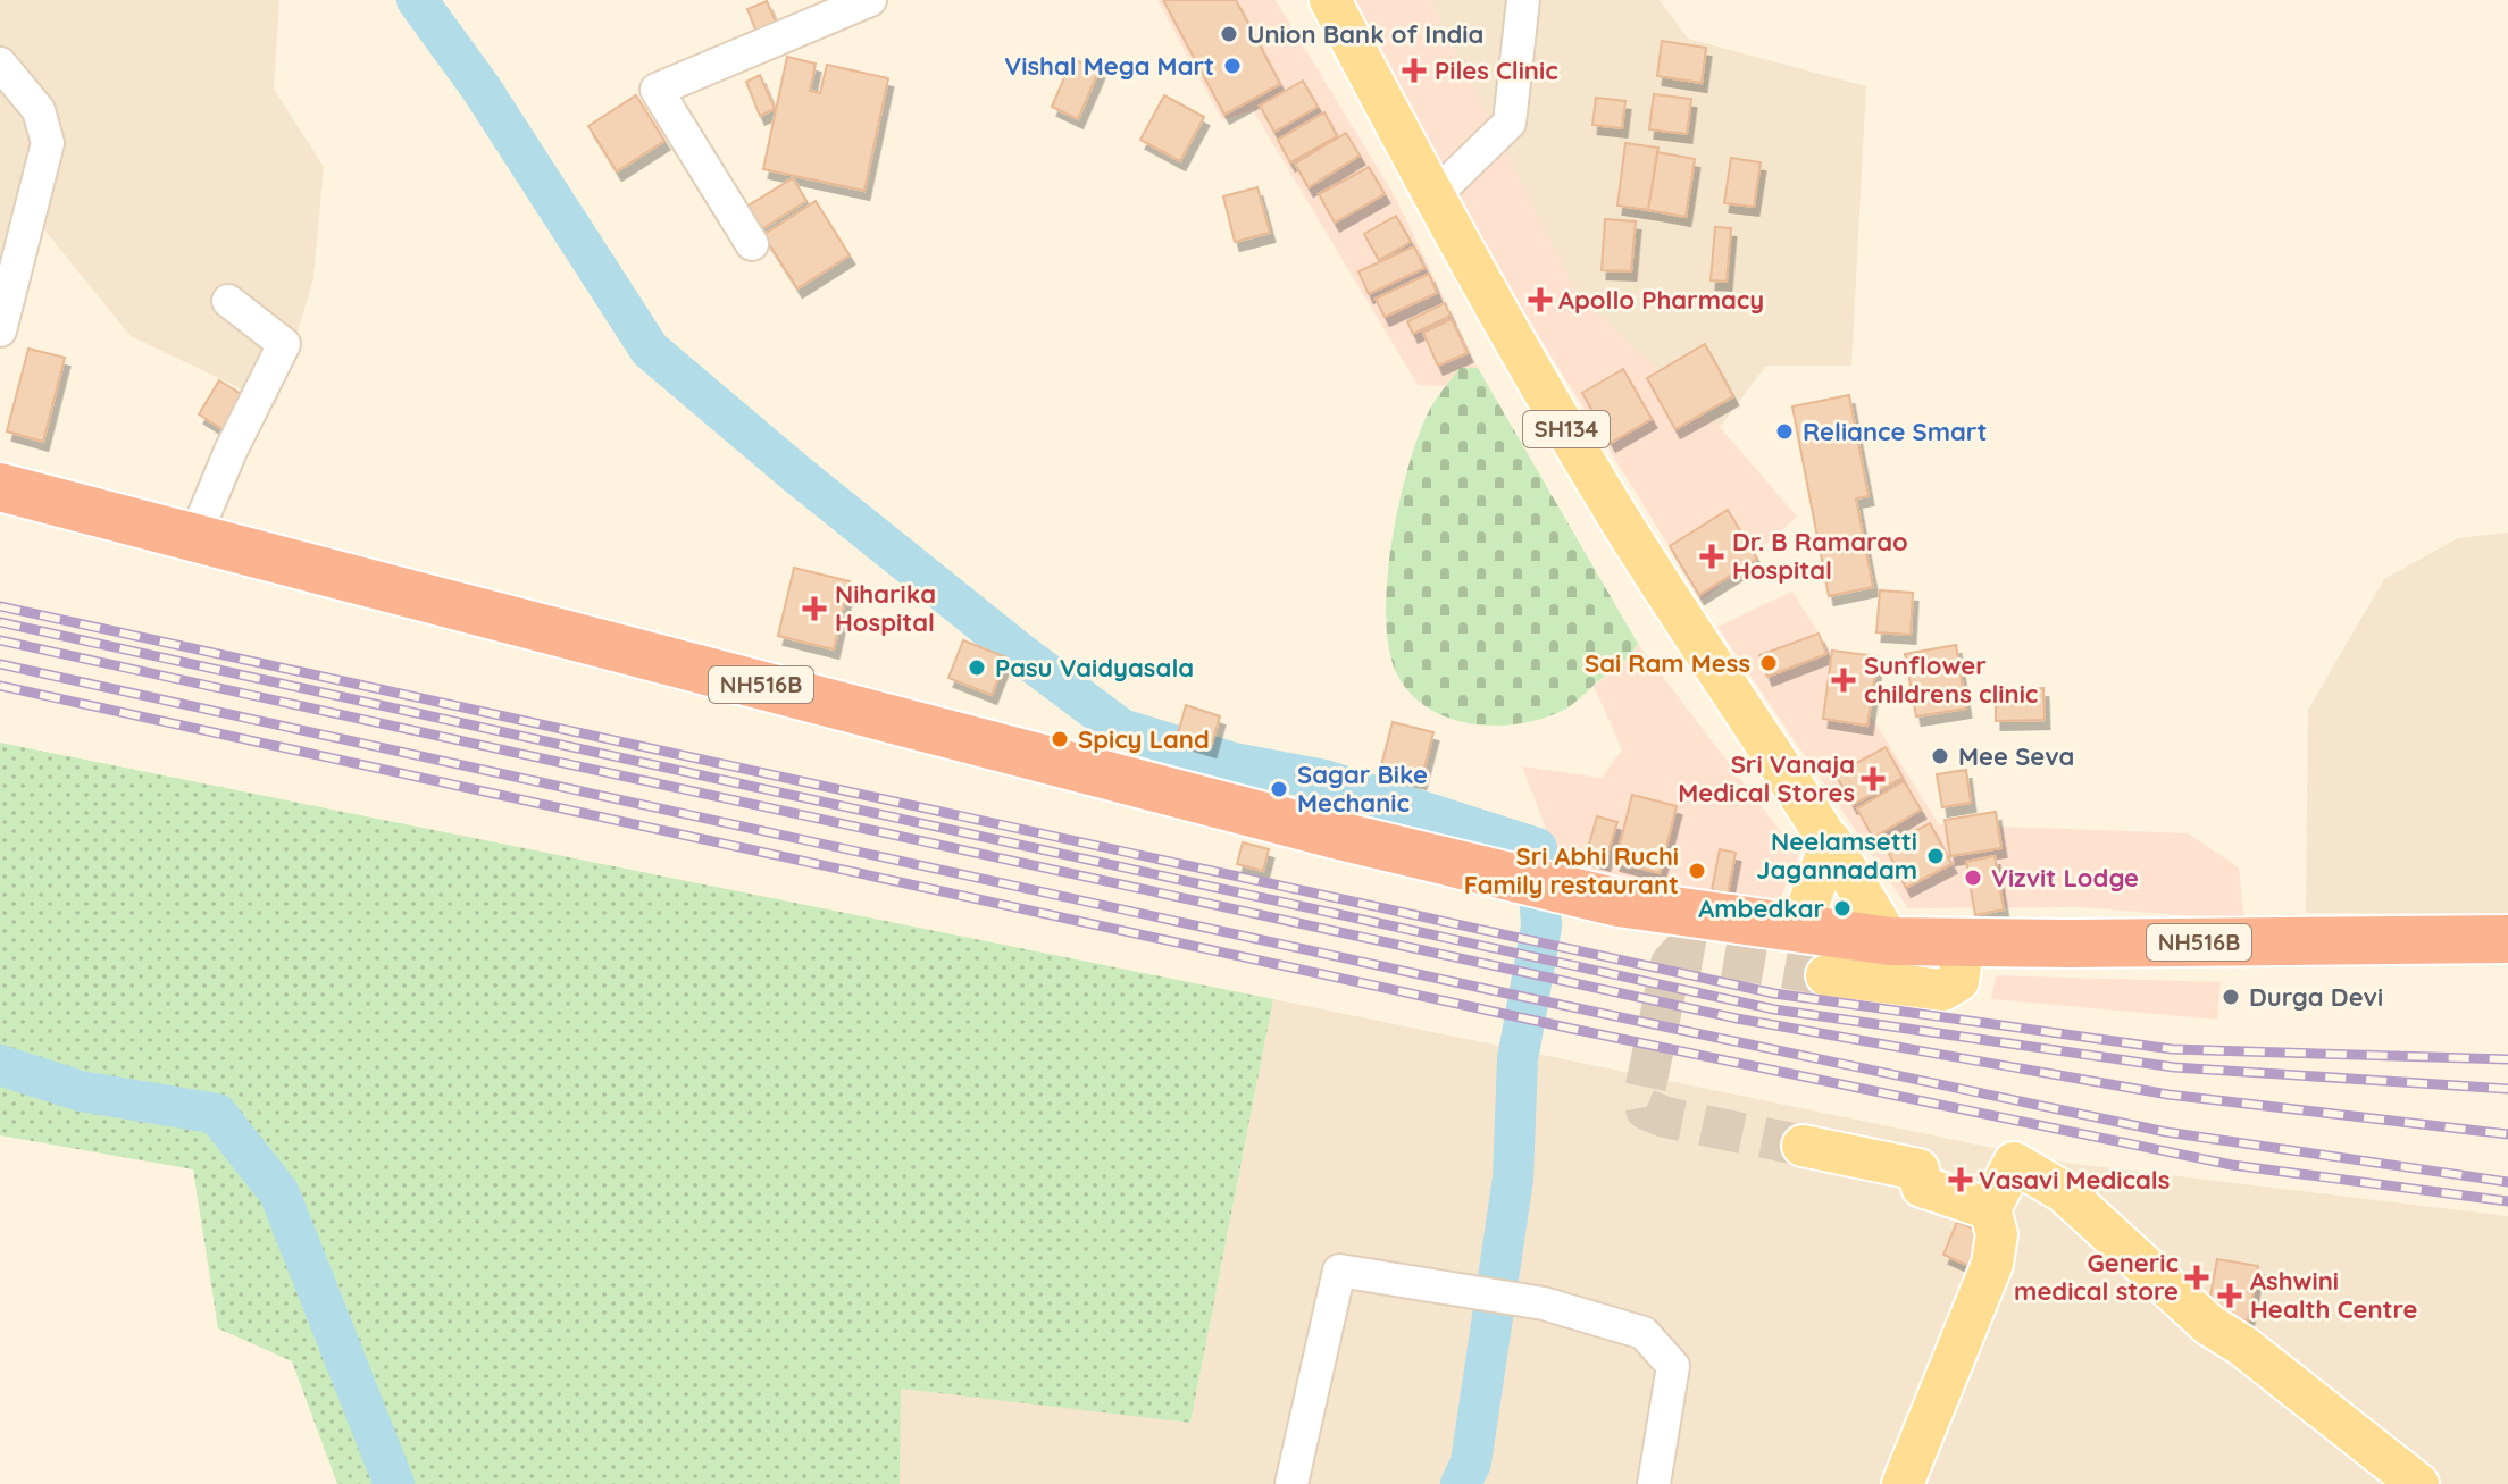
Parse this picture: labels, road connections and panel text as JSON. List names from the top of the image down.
{
  "streets": {
    "highway": ["NH516B"],
    "main road": ["SH134"]
  },
  "crossings": [
    ["SH134", "NH516B"]
  ],
  "places": {
    "other": [
      "Union Bank of India",
      "Vishal Mega Mart",
      "Reliance Smart",
      "Sai Ram Mess",
      "Pasu Vaidyasala",
      "Spicy Land",
      "Mee Seva",
      "Sagar Bike Mechanic",
      "Neelamsetti Jagannadam",
      "Sri Abhi Ruchi Family restaurant",
      "Vizvit Lodge",
      "Ambedkar",
      "Durga Devi"
    ],
    "health": [
      "Piles Clinic",
      "Apollo Pharmacy",
      "Dr. B Ramarao Hospital",
      "Niharika Hospital",
      "Sunflower childrens clinic",
      "Sri Vanaja Medical Stores",
      "Vasavi Medicals",
      "Generic medical store",
      "Ashwini Health Centre"
    ]
  }
}
